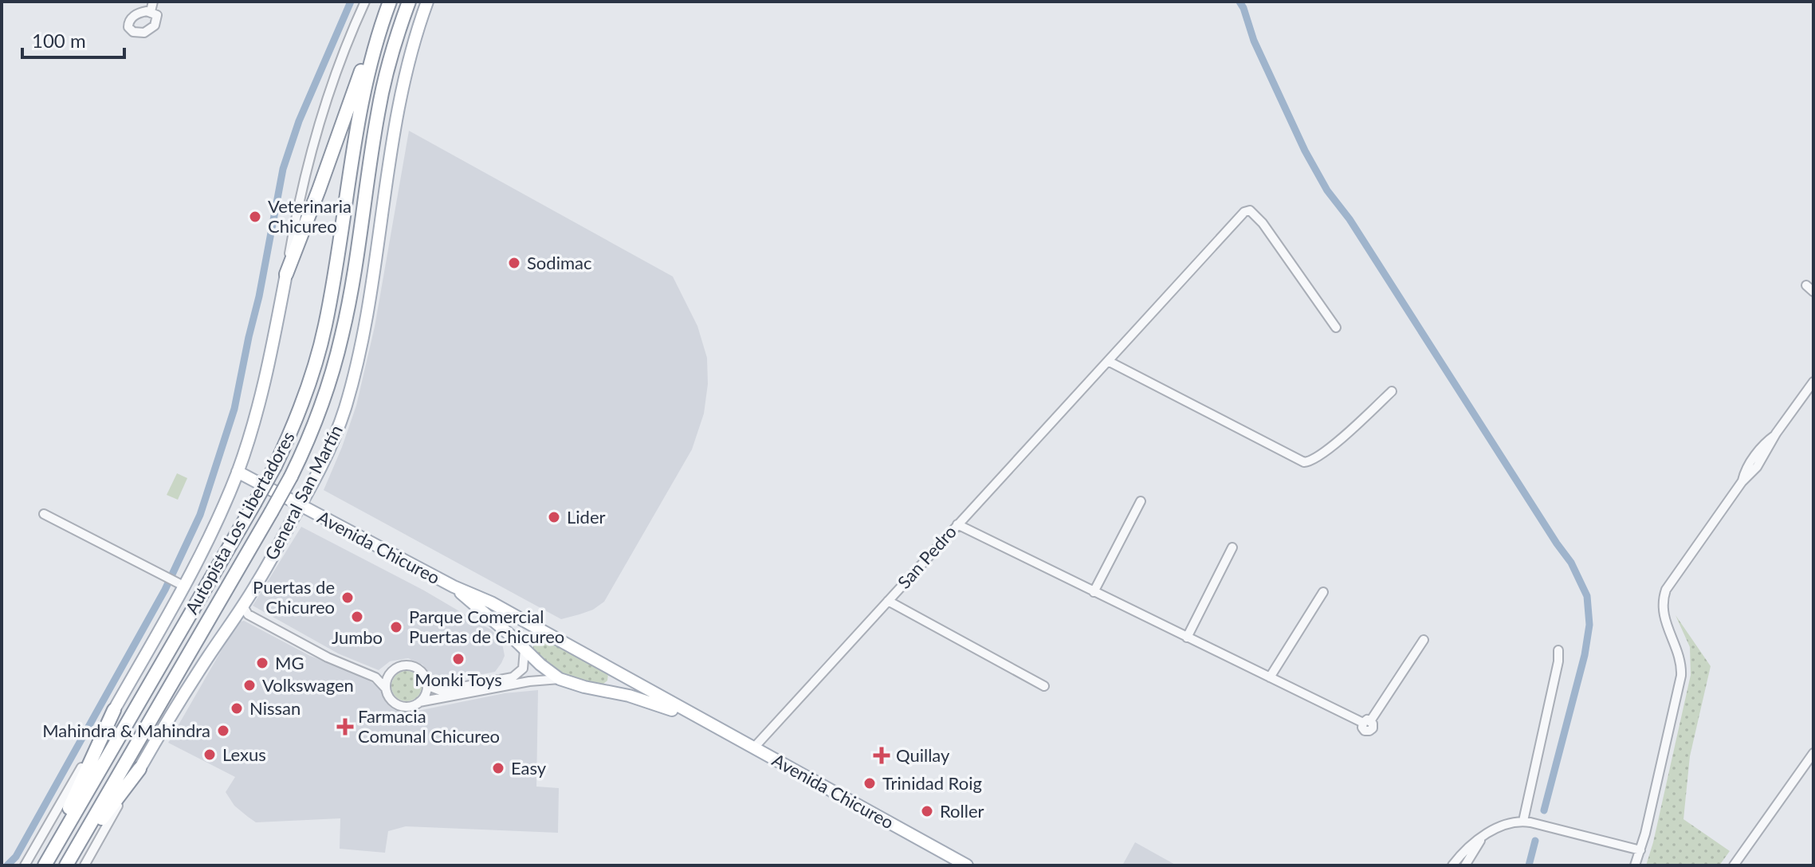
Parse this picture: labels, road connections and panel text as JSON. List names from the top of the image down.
{
  "streets": {
    "highway": ["Autopista Los Libertadores"],
    "main road": ["General San Martín", "Avenida Chicureo"],
    "street": ["San Pedro"]
  },
  "crossings": [
    ["General San Martín", "Avenida Chicureo"],
    ["Avenida Chicureo", "San Pedro"]
  ],
  "places": {
    "other": [
      "Veterinaria Chicureo",
      "Sodimac",
      "Lider",
      "Puertas de Chicureo",
      "Jumbo",
      "Parque Comercial Puertas de Chicureo",
      "Monki Toys",
      "MG",
      "Volkswagen",
      "Nissan",
      "Mahindra & Mahindra",
      "Lexus",
      "Easy",
      "Trinidad Roig",
      "Roller"
    ],
    "health": ["Farmacia Comunal Chicureo", "Quillay"]
  },
  "scale_bar": "100 m"
}
